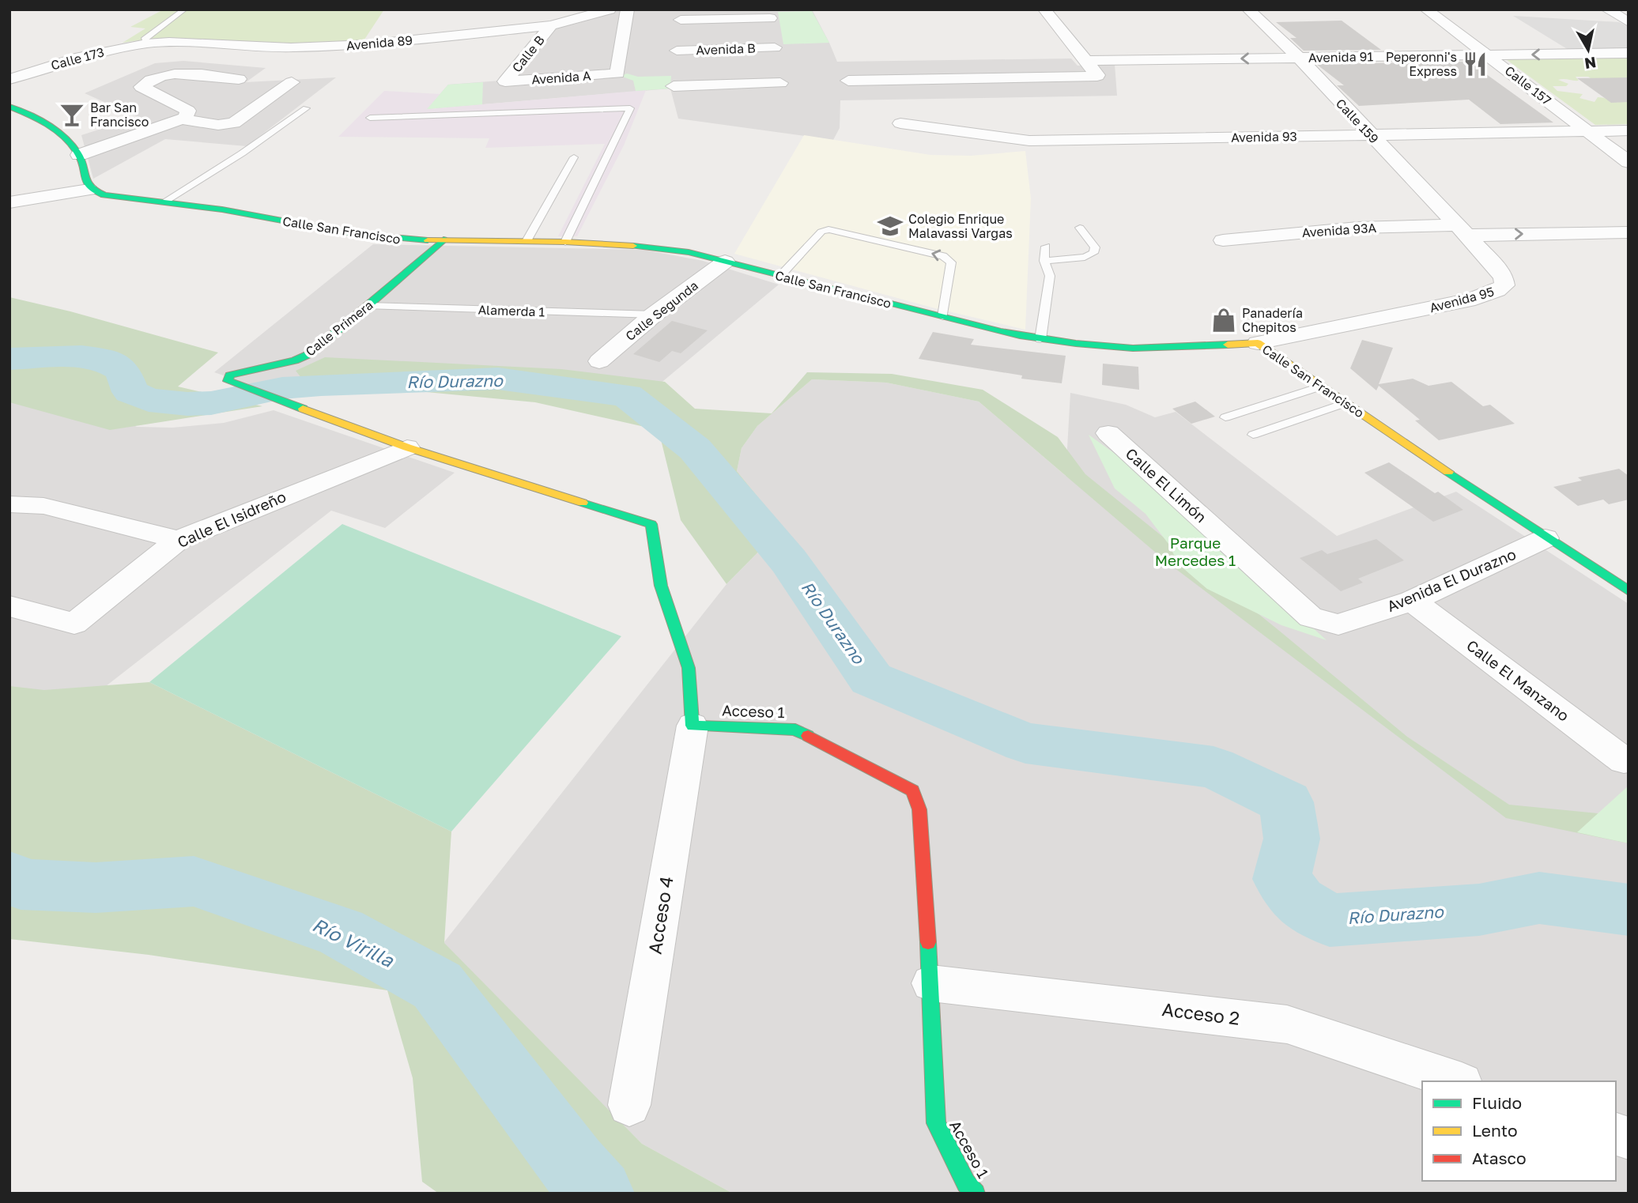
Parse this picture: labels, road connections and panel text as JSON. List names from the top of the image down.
{
  "streets": {
    "street": [
      "Avenida 89",
      "Avenida B",
      "Calle B",
      "Avenida 91",
      "Calle 173",
      "Avenida A",
      "Calle 157",
      "Calle 159",
      "Avenida 93",
      "Calle San Francisco",
      "Avenida 93A",
      "Avenida 95",
      "Calle Segunda",
      "Calle Primera",
      "Calle El Limón",
      "Calle El Isidreño",
      "Avenida El Durazno",
      "Calle El Manzano",
      "Acceso 1",
      "Acceso 4",
      "Acceso 2"
    ],
    "lane": ["Alamerda 1"]
  },
  "crossings": [
    ["Avenida 89", "Calle B"],
    ["Avenida 89", "Calle 173"],
    ["Calle B", "Avenida A"],
    ["Avenida 91", "Calle 157"],
    ["Avenida 91", "Calle 159"],
    ["Calle 157", "Avenida 93"],
    ["Calle 159", "Avenida 93"],
    ["Calle 159", "Avenida 93A"],
    ["Calle 159", "Avenida 95"],
    ["Calle San Francisco", "Avenida 95"],
    ["Calle San Francisco", "Calle Segunda"],
    ["Calle San Francisco", "Calle Primera"],
    ["Calle San Francisco", "Avenida El Durazno"],
    ["Avenida 93A", "Avenida 95"],
    ["Alamerda 1", "Calle Segunda"],
    ["Alamerda 1", "Calle Primera"],
    ["Calle Primera", "Calle El Isidreño"],
    ["Calle El Limón", "Avenida El Durazno"],
    ["Avenida El Durazno", "Calle El Manzano"],
    ["Acceso 1", "Acceso 4"],
    ["Acceso 1", "Acceso 2"]
  ],
  "water": ["Río Durazno", "Río Virilla"],
  "parks": ["Parque Mercedes 1"],
  "places": {
    "restaurant": ["Peperonni's Express"],
    "bar": ["Bar San Francisco"],
    "school or university": ["Colegio Enrique Malavassi Vargas"],
    "shop": ["Panadería Chepitos"]
  },
  "legend": ["Fluido", "Lento", "Atasco"],
  "north": "bottom"
}
